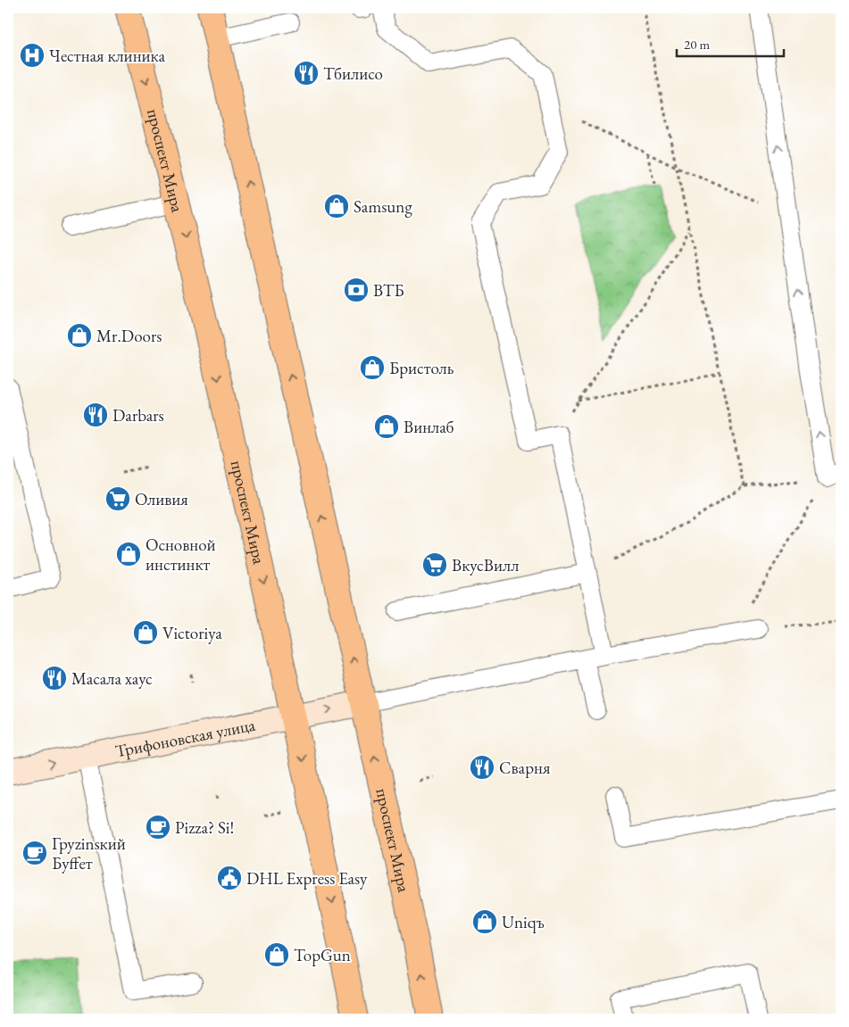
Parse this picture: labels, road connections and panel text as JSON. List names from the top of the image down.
{
  "streets": {
    "main road": ["проспект Мира"],
    "street": ["Трифоновская улица"]
  },
  "crossings": [
    ["проспект Мира", "Трифоновская улица"]
  ],
  "one_way": ["Трифоновская улица"],
  "places": {
    "hospital": ["Честная клиника"],
    "restaurant": [
      "Тбилисо",
      "Darbars",
      "Масала хаус",
      "Сварня"
    ],
    "shop": [
      "Samsung",
      "Mr.Doors",
      "Бристоль",
      "Винлаб",
      "Основной инстинкт",
      "Victoriya",
      "Uniqъ",
      "TopGun"
    ],
    "bank": ["ВТБ"],
    "supermarket": ["Оливия", "ВкусВилл"],
    "cafe": ["Pizza? Si!", "Груzinsкий Буffет"],
    "public building": ["DHL Express Easy"]
  },
  "scale_bar": "20 m"
}
